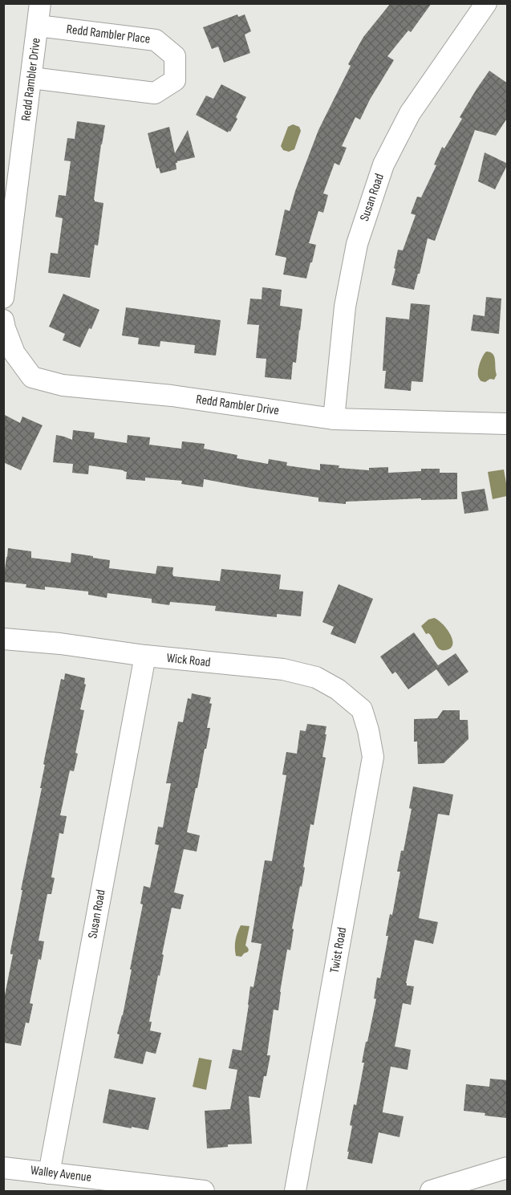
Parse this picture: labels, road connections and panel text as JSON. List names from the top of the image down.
{
  "streets": {
    "street": [
      "Redd Rambler Place",
      "Redd Rambler Drive",
      "Susan Road",
      "Wick Road",
      "Twist Road",
      "Walley Avenue"
    ]
  },
  "crossings": [
    ["Redd Rambler Place", "Redd Rambler Drive"],
    ["Redd Rambler Drive", "Susan Road"],
    ["Susan Road", "Wick Road"],
    ["Susan Road", "Walley Avenue"],
    ["Wick Road", "Twist Road"]
  ]
}
